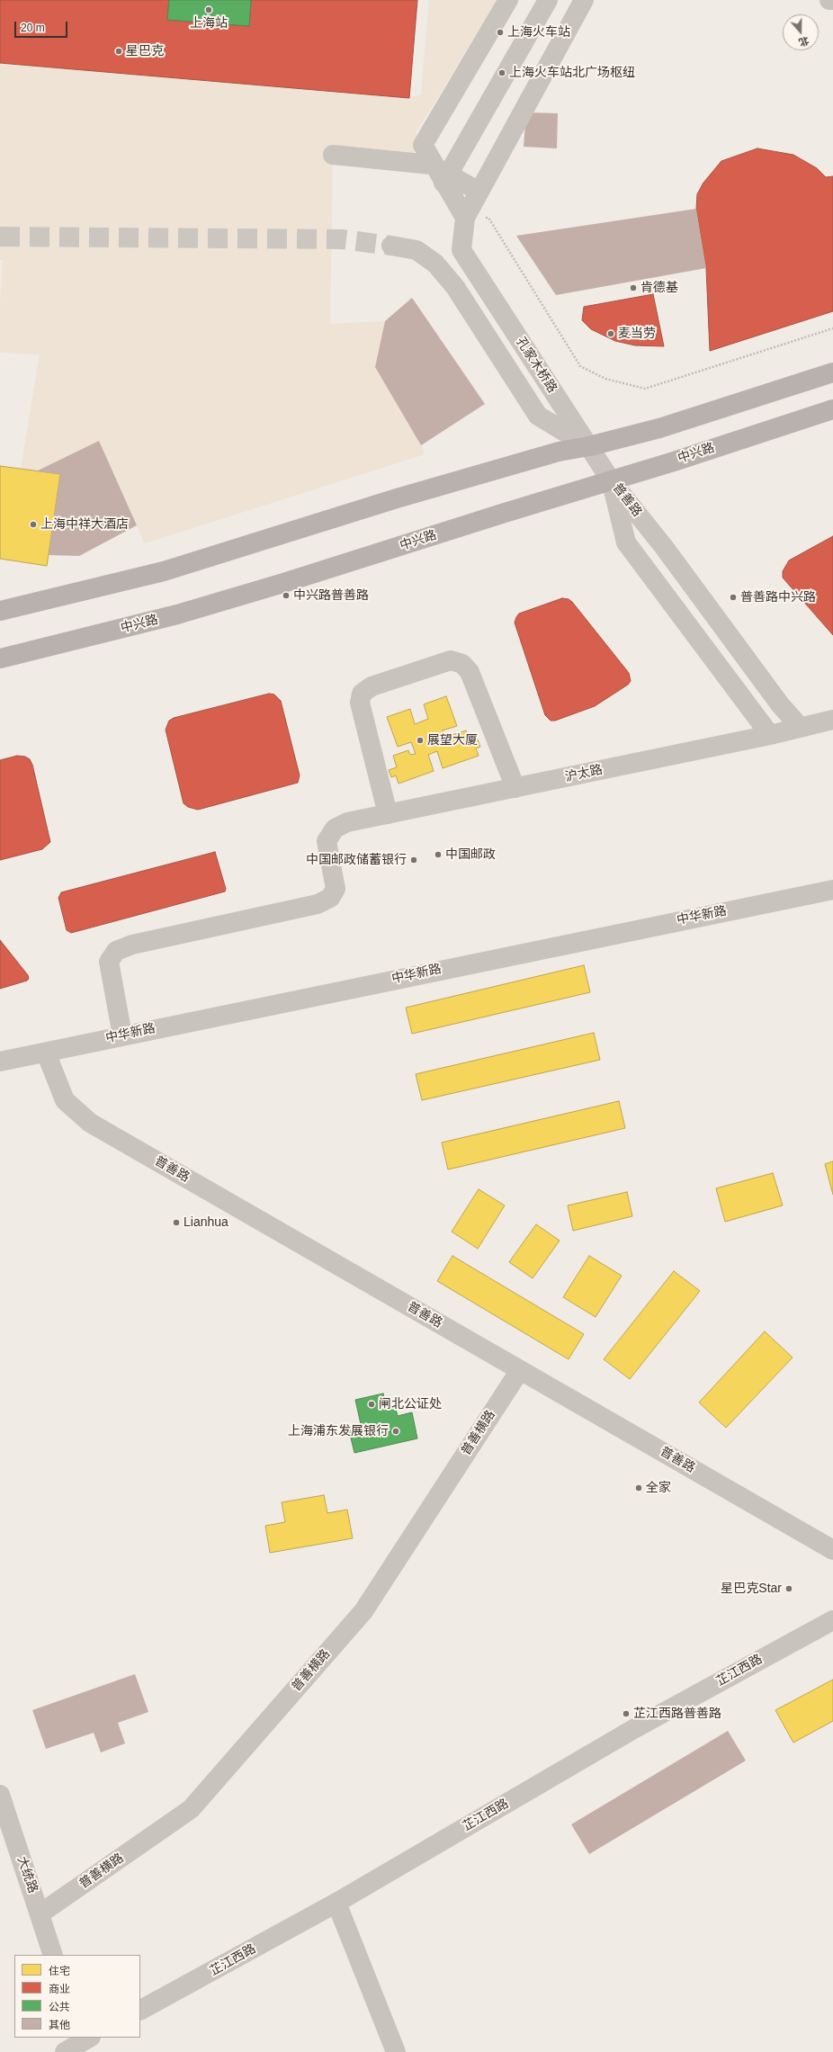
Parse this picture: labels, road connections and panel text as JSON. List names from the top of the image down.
{
  "streets": {
    "main road": ["中兴路"],
    "street": [
      "孔家木桥路",
      "普善路",
      "沪太路",
      "中华新路",
      "普善横路",
      "芷江西路",
      "大统路"
    ]
  },
  "crossings": [
    ["孔家木桥路", "中兴路"],
    ["孔家木桥路", "普善路"],
    ["中兴路", "普善路"],
    ["普善路", "沪太路"],
    ["普善路", "中华新路"],
    ["普善路", "普善横路"],
    ["沪太路", "中华新路"],
    ["普善横路", "大统路"]
  ],
  "places": [
    "上海站",
    "上海火车站",
    "星巴克",
    "上海火车站北广场枢纽",
    "肯德基",
    "麦当劳",
    "上海中祥大酒店",
    "中兴路普善路",
    "普善路中兴路",
    "展望大厦",
    "中国邮政",
    "中国邮政储蓄银行",
    "Lianhua",
    "闸北公证处",
    "上海浦东发展银行",
    "全家",
    "星巴克Star",
    "芷江西路普善路"
  ],
  "legend": [
    "住宅",
    "商业",
    "公共",
    "其他"
  ],
  "scale_bar": "20 m",
  "north": "bottom"
}
